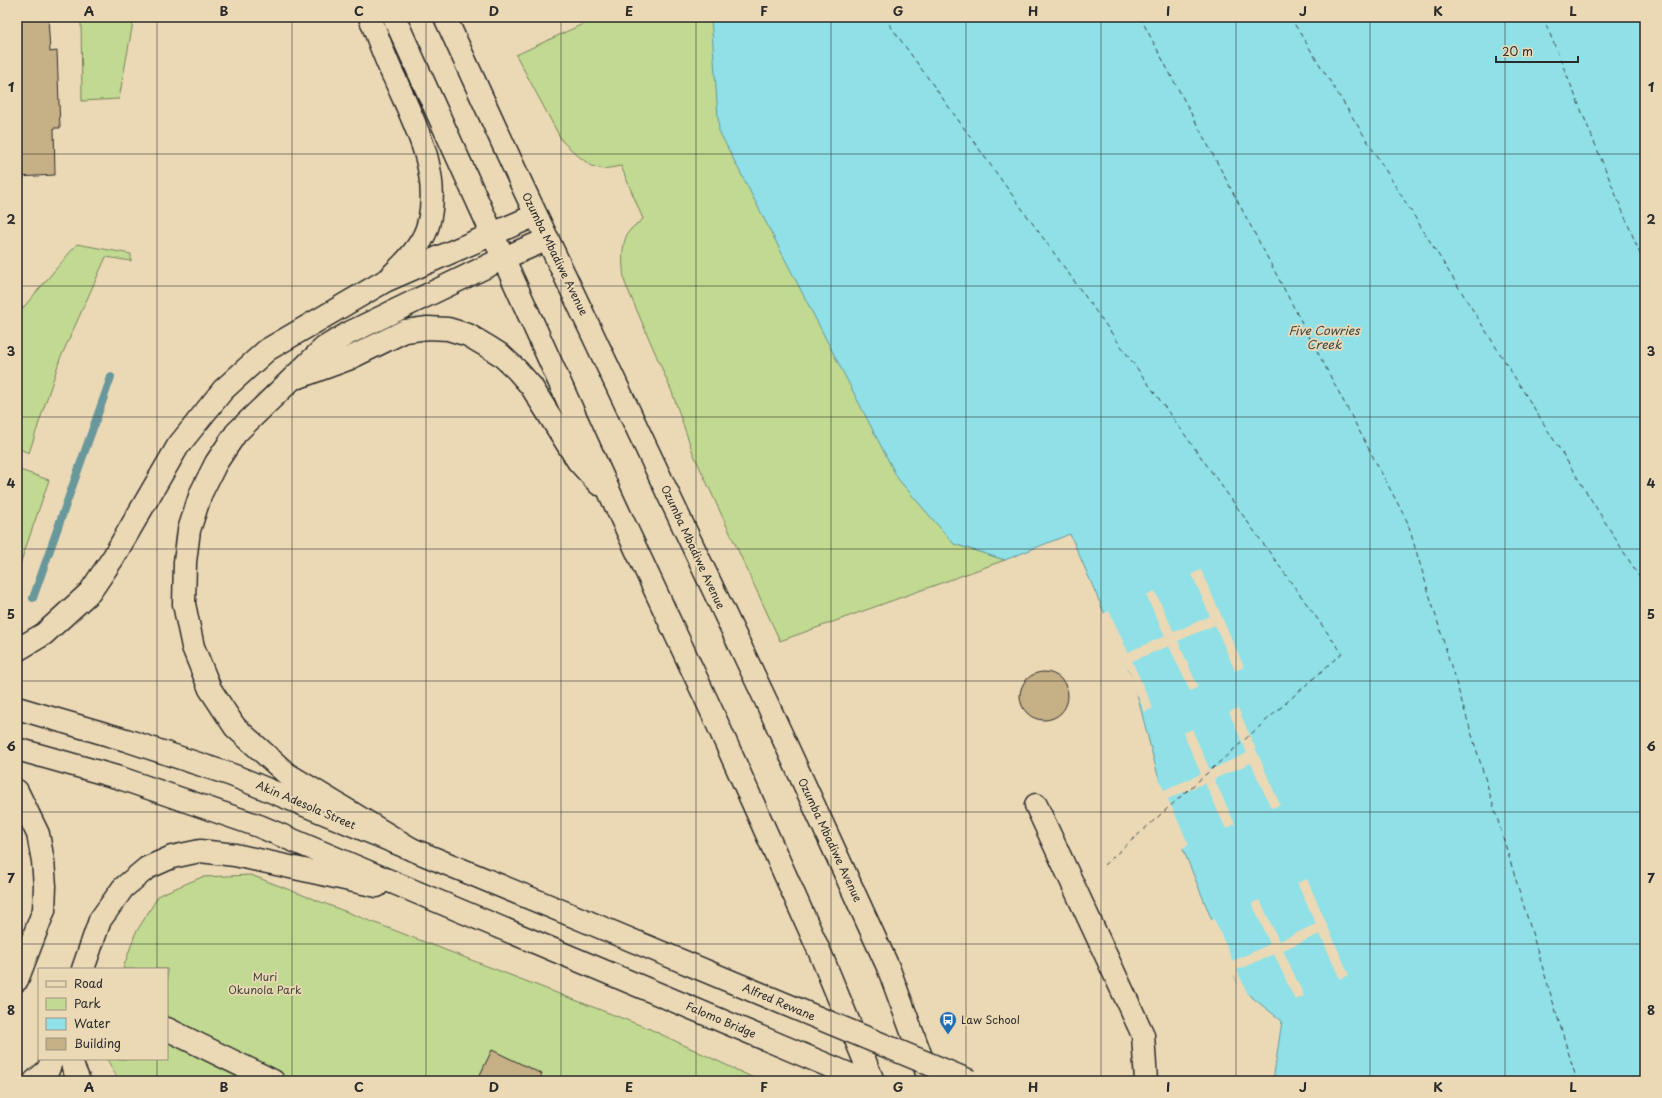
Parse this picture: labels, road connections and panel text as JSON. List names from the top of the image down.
{
  "streets": {
    "main road": [
      "Ozumba Mbadiwe Avenue",
      "Akin Adesola Street",
      "Alfred Rewane",
      "Falomo Bridge"
    ]
  },
  "crossings": [
    ["Akin Adesola Street", "Alfred Rewane"]
  ],
  "water": ["Five Cowries Creek"],
  "parks": ["Muri Okunola Park"],
  "places": {
    "bus stop": ["Law School"]
  },
  "legend": [
    "Road",
    "Park",
    "Water",
    "Building"
  ],
  "scale_bar": "20 m",
  "grid": {
    "columns": [
      "A",
      "B",
      "C",
      "D",
      "E",
      "F",
      "G",
      "H",
      "I",
      "J",
      "K",
      "L"
    ],
    "rows": [
      "1",
      "2",
      "3",
      "4",
      "5",
      "6",
      "7",
      "8"
    ]
  }
}
